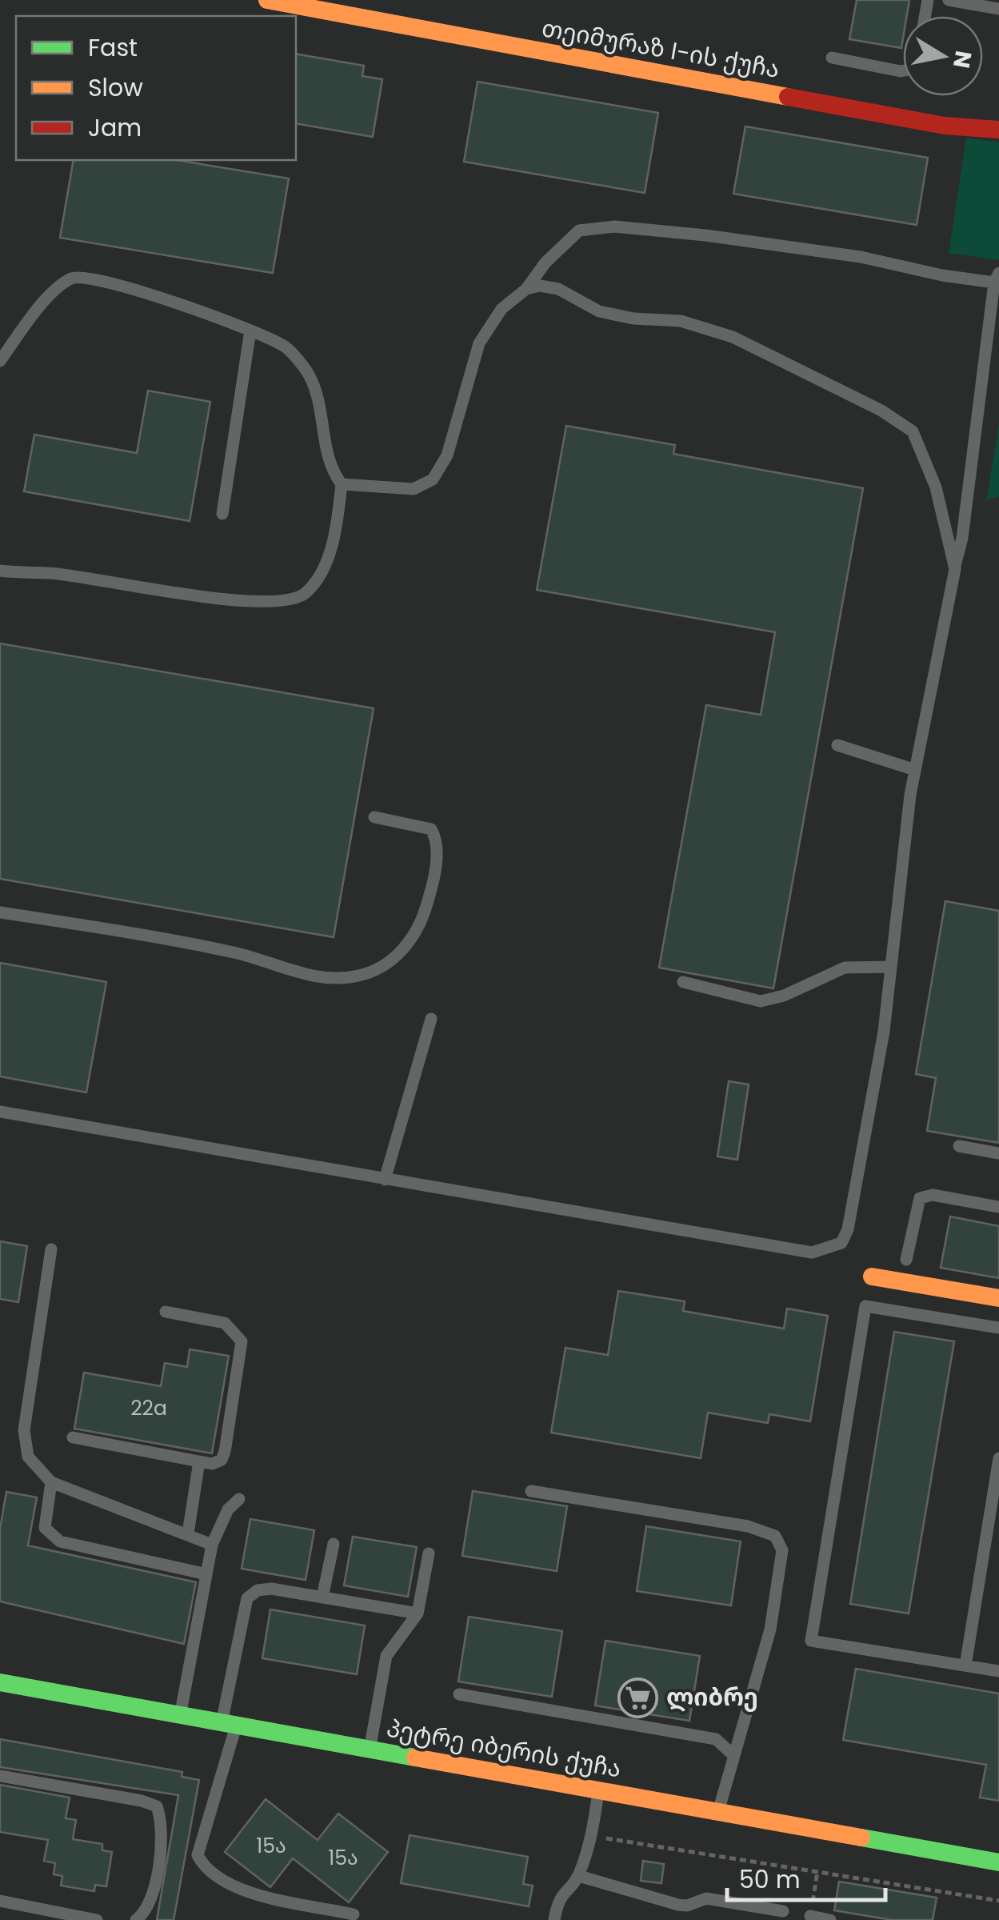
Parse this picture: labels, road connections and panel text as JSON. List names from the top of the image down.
{
  "streets": {
    "street": ["თეიმურაზ I-ის ქუჩა", "პეტრე იბერის ქუჩა"]
  },
  "places": {
    "supermarket": ["ლიბრე"]
  },
  "house_numbers": ["22a", "15ა", "15ა"],
  "legend": ["Fast", "Slow", "Jam"],
  "scale_bar": "50 m",
  "north": "right"
}
